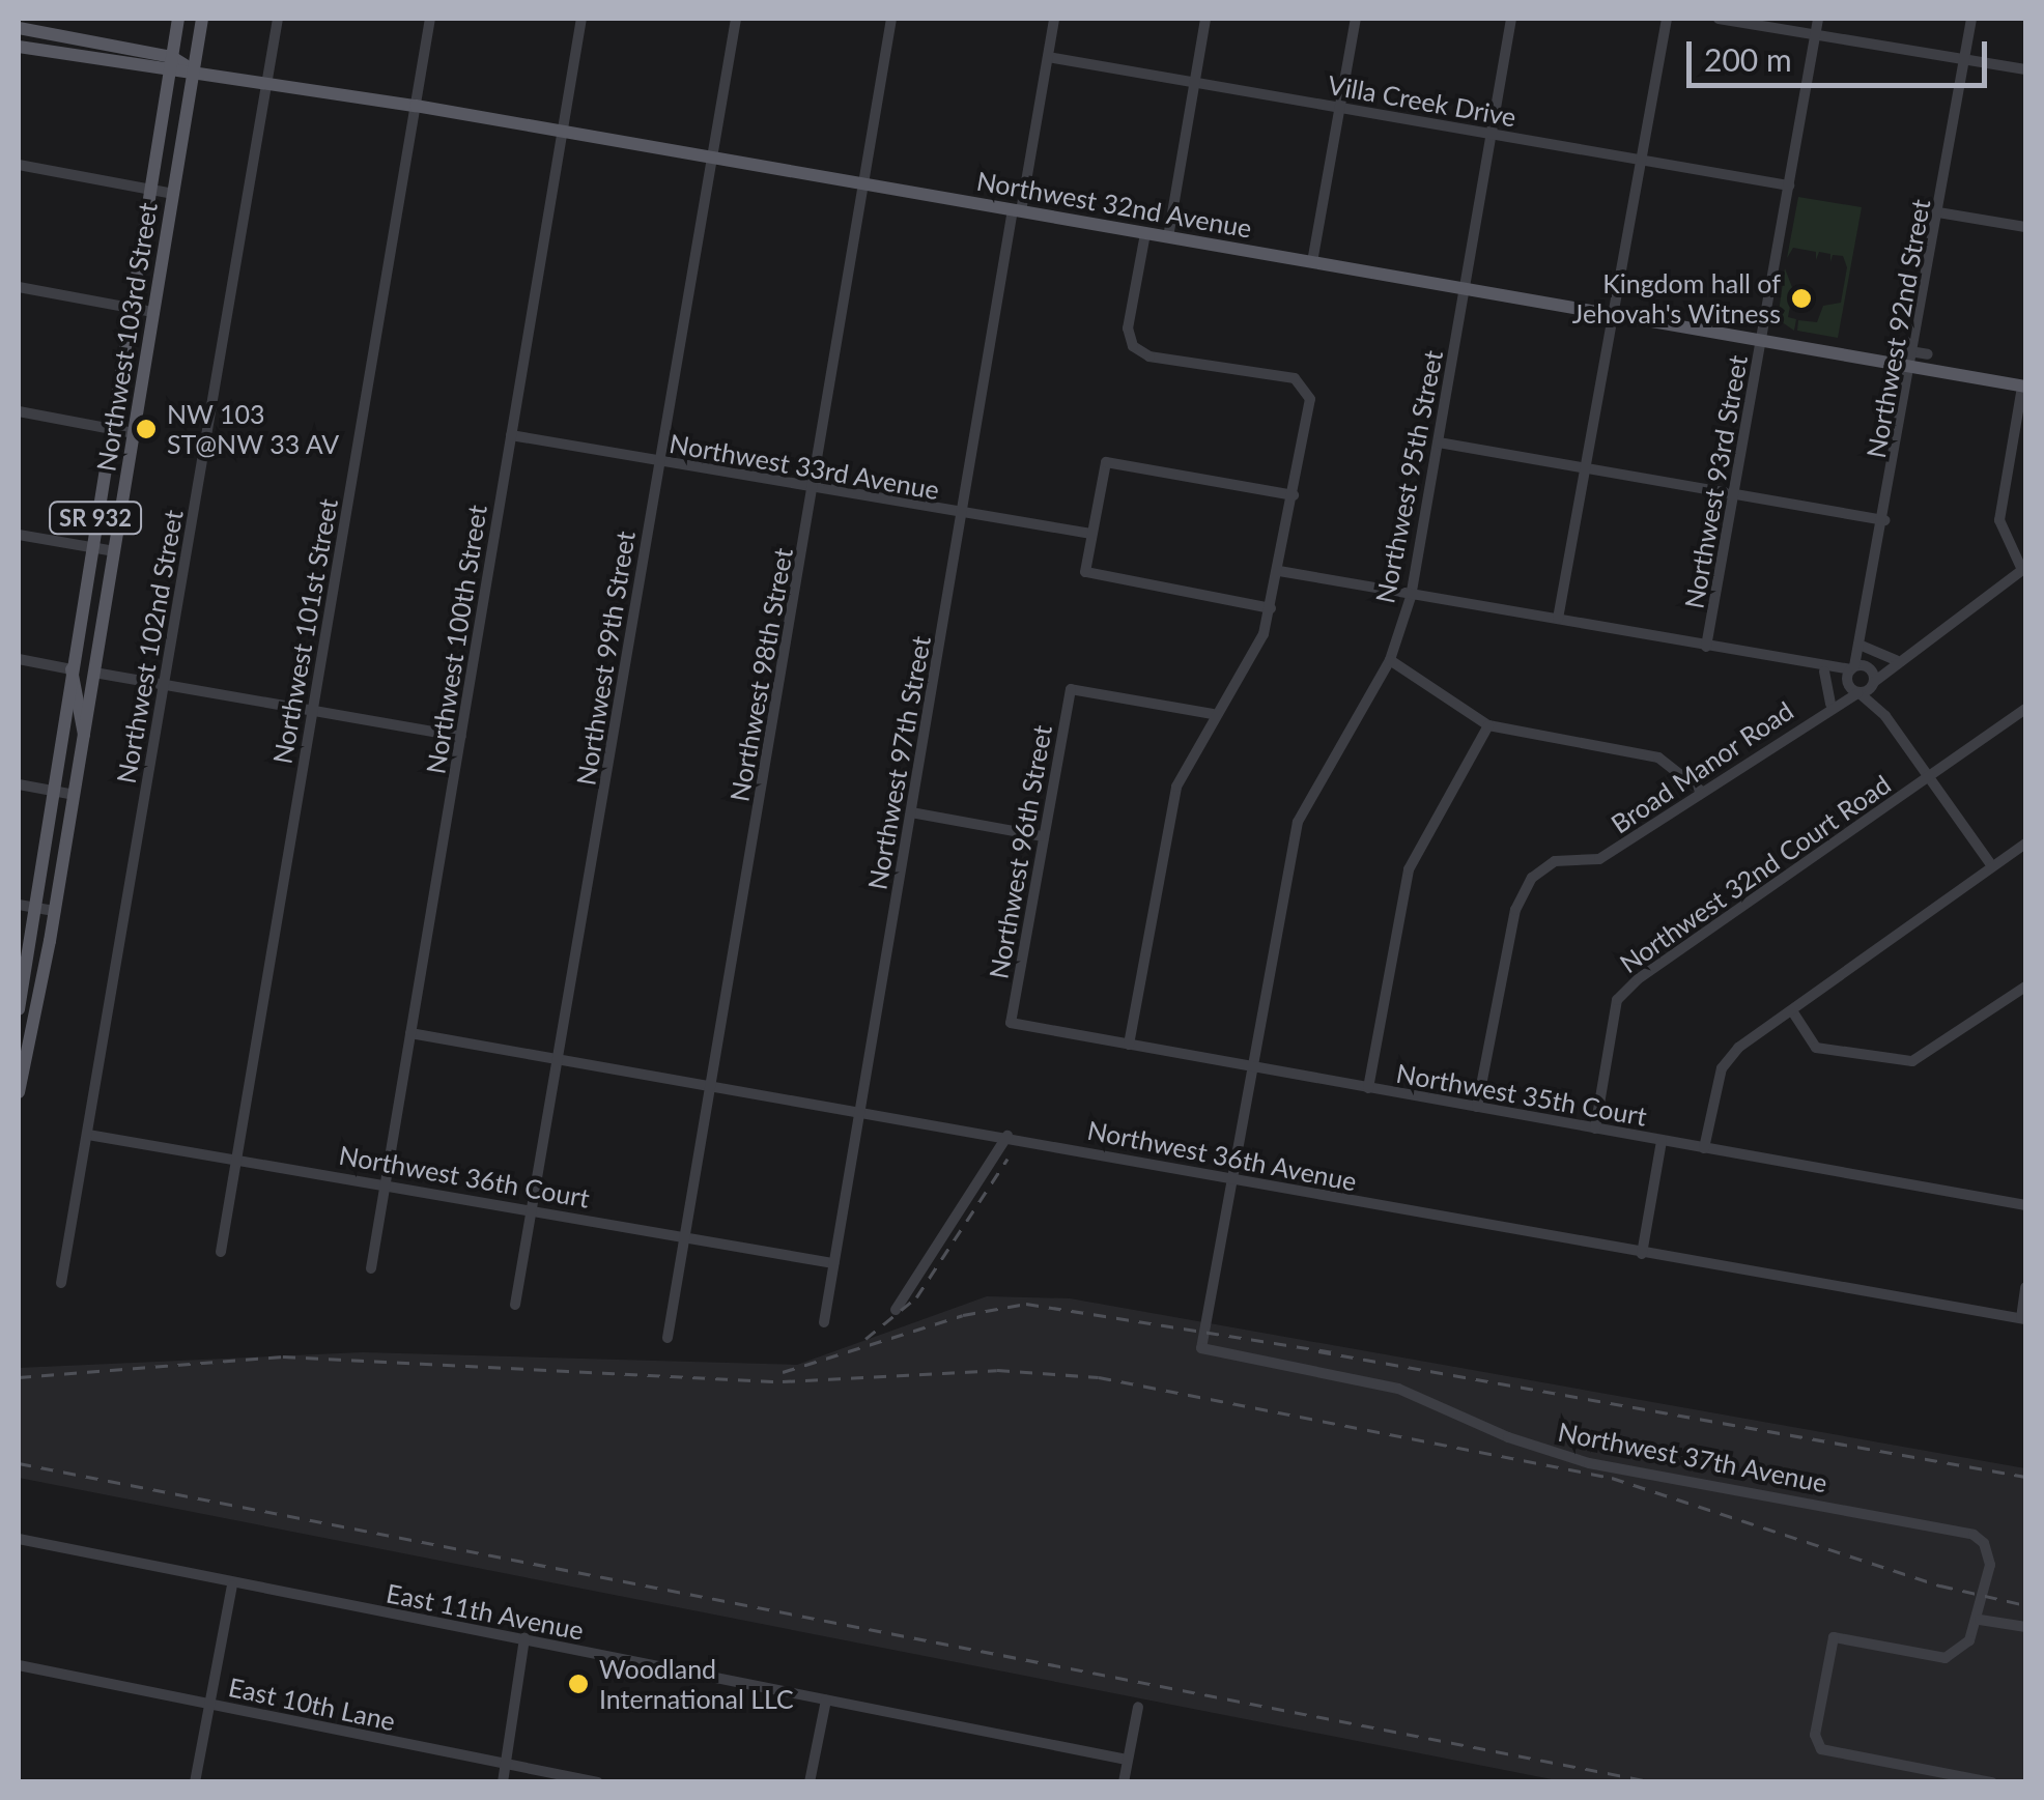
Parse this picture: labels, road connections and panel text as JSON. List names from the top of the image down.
{
  "streets": {
    "main road": ["Northwest 32nd Avenue", "Northwest 103rd Street", "SR 932"],
    "street": [
      "Villa Creek Drive",
      "Northwest 92nd Street",
      "Northwest 33rd Avenue",
      "Northwest 95th Street",
      "Northwest 93rd Street",
      "Northwest 101st Street",
      "Northwest 100th Street",
      "Northwest 102nd Street",
      "Northwest 99th Street",
      "Northwest 98th Street",
      "Northwest 97th Street",
      "Broad Manor Road",
      "Northwest 96th Street",
      "Northwest 32nd Court Road",
      "Northwest 35th Court",
      "Northwest 36th Avenue",
      "Northwest 36th Court",
      "Northwest 37th Avenue",
      "East 11th Avenue",
      "East 10th Lane"
    ]
  },
  "crossings": [
    ["Villa Creek Drive", "Northwest 95th Street"],
    ["Villa Creek Drive", "Northwest 93rd Street"],
    ["Villa Creek Drive", "Northwest 97th Street"],
    ["Northwest 32nd Avenue", "Northwest 92nd Street"],
    ["Northwest 32nd Avenue", "Northwest 103rd Street"],
    ["Northwest 32nd Avenue", "Northwest 95th Street"],
    ["Northwest 32nd Avenue", "Northwest 93rd Street"],
    ["Northwest 32nd Avenue", "Northwest 101st Street"],
    ["Northwest 32nd Avenue", "Northwest 100th Street"],
    ["Northwest 32nd Avenue", "Northwest 102nd Street"],
    ["Northwest 32nd Avenue", "Northwest 99th Street"],
    ["Northwest 32nd Avenue", "Northwest 98th Street"],
    ["Northwest 32nd Avenue", "Northwest 97th Street"],
    ["Northwest 92nd Street", "Broad Manor Road"],
    ["Northwest 33rd Avenue", "Northwest 100th Street"],
    ["Northwest 33rd Avenue", "Northwest 99th Street"],
    ["Northwest 33rd Avenue", "Northwest 98th Street"],
    ["Northwest 33rd Avenue", "Northwest 97th Street"],
    ["Northwest 95th Street", "Northwest 35th Court"],
    ["Northwest 95th Street", "Northwest 36th Avenue"],
    ["Northwest 95th Street", "Northwest 37th Avenue"],
    ["Northwest 101st Street", "Northwest 36th Court"],
    ["Northwest 100th Street", "Northwest 36th Avenue"],
    ["Northwest 100th Street", "Northwest 36th Court"],
    ["Northwest 102nd Street", "Northwest 36th Court"],
    ["Northwest 99th Street", "Northwest 36th Avenue"],
    ["Northwest 99th Street", "Northwest 36th Court"],
    ["Northwest 98th Street", "Northwest 36th Avenue"],
    ["Northwest 98th Street", "Northwest 36th Court"],
    ["Northwest 97th Street", "Northwest 36th Avenue"],
    ["Northwest 97th Street", "Northwest 36th Court"],
    ["Broad Manor Road", "Northwest 35th Court"],
    ["Northwest 96th Street", "Northwest 35th Court"],
    ["Northwest 32nd Court Road", "Northwest 35th Court"]
  ],
  "places": ["Kingdom hall of Jehovah's Witness", "NW 103 ST@NW 33 AV", "Woodland International LLC"],
  "scale_bar": "200 m"
}
